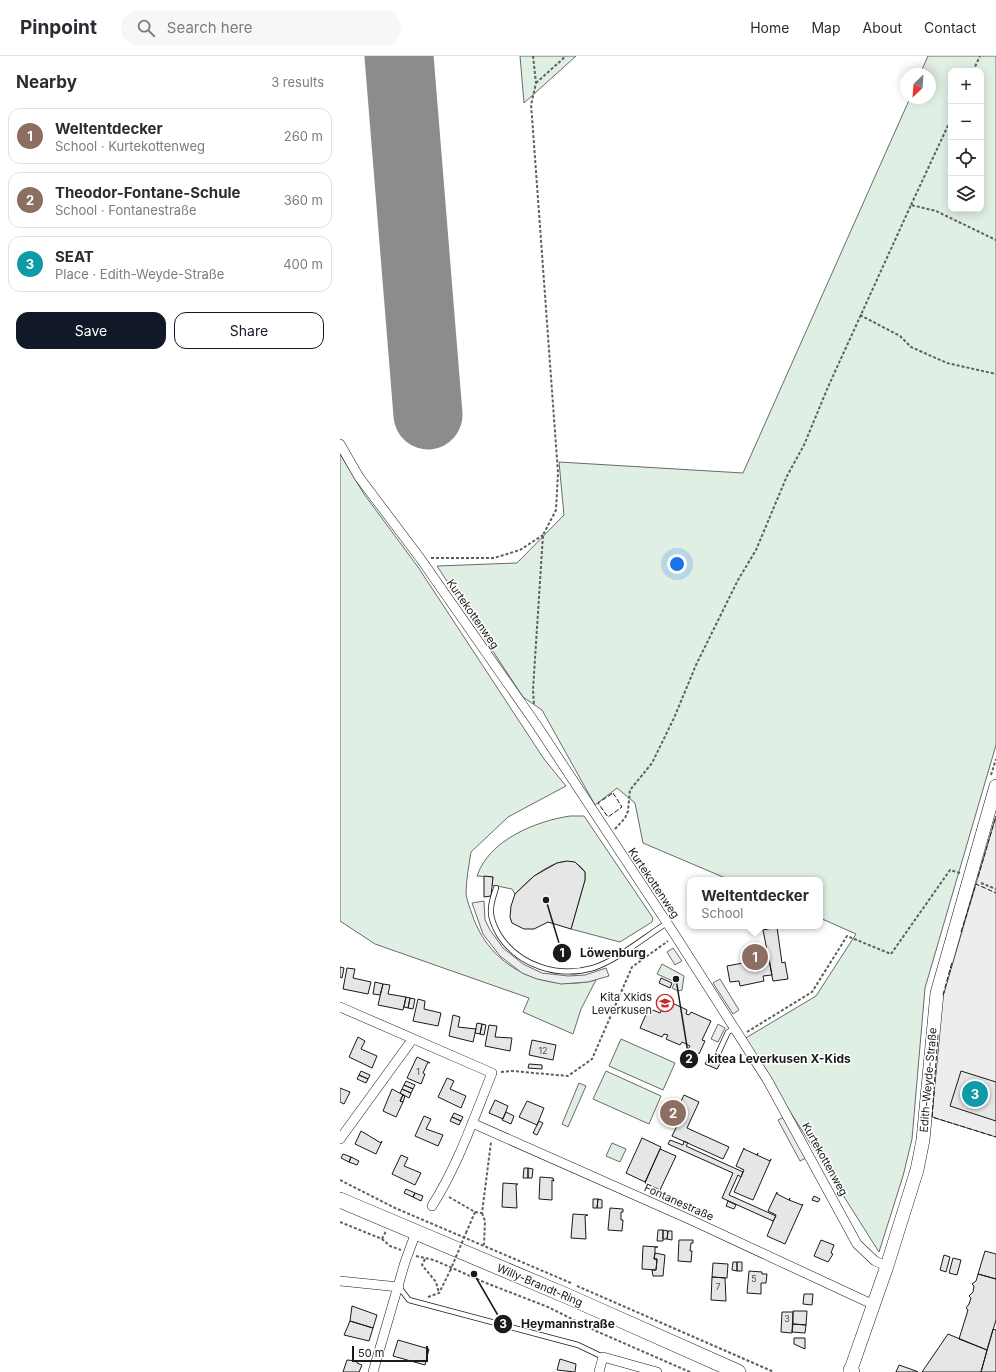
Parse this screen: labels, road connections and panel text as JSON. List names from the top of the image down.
{
  "streets": {
    "main road": ["Willy-Brandt-Ring"],
    "street": ["Kurtekottenweg", "Edith-Weyde-Straße", "Fontanestraße"]
  },
  "crossings": [
    ["Kurtekottenweg", "Edith-Weyde-Straße"],
    ["Edith-Weyde-Straße", "Fontanestraße"]
  ],
  "places": {
    "other": ["Löwenburg", "kitea Leverkusen X-Kids", "Heymannstraße"],
    "school or university": ["Kita Xkids Leverkusen"]
  },
  "house_numbers": [
    "12",
    "1",
    "5",
    "7",
    "3"
  ],
  "scale_bar": "50 m",
  "north": "bottom left",
  "page": {
    "header": "Pinpoint",
    "search": "Search here",
    "nav": [
      "Home",
      "Map",
      "About",
      "Contact"
    ],
    "heading": ["Nearby", "3 results"],
    "map_buttons": ["+", "−"],
    "list": [
      {
        "mark": "1",
        "name": "Weltentdecker",
        "note": "School · Kurtekottenweg",
        "value": "260 m"
      },
      {
        "mark": "2",
        "name": "Theodor-Fontane-Schule",
        "note": "School · Fontanestraße",
        "value": "360 m"
      },
      {
        "mark": "3",
        "name": "SEAT",
        "note": "Place · Edith-Weyde-Straße",
        "value": "400 m"
      }
    ],
    "buttons": ["Save", "Share"],
    "popup": ["Weltentdecker", "School"],
    "pins": ["1", "3", "2"],
    "scale": "50 m"
  }
}
